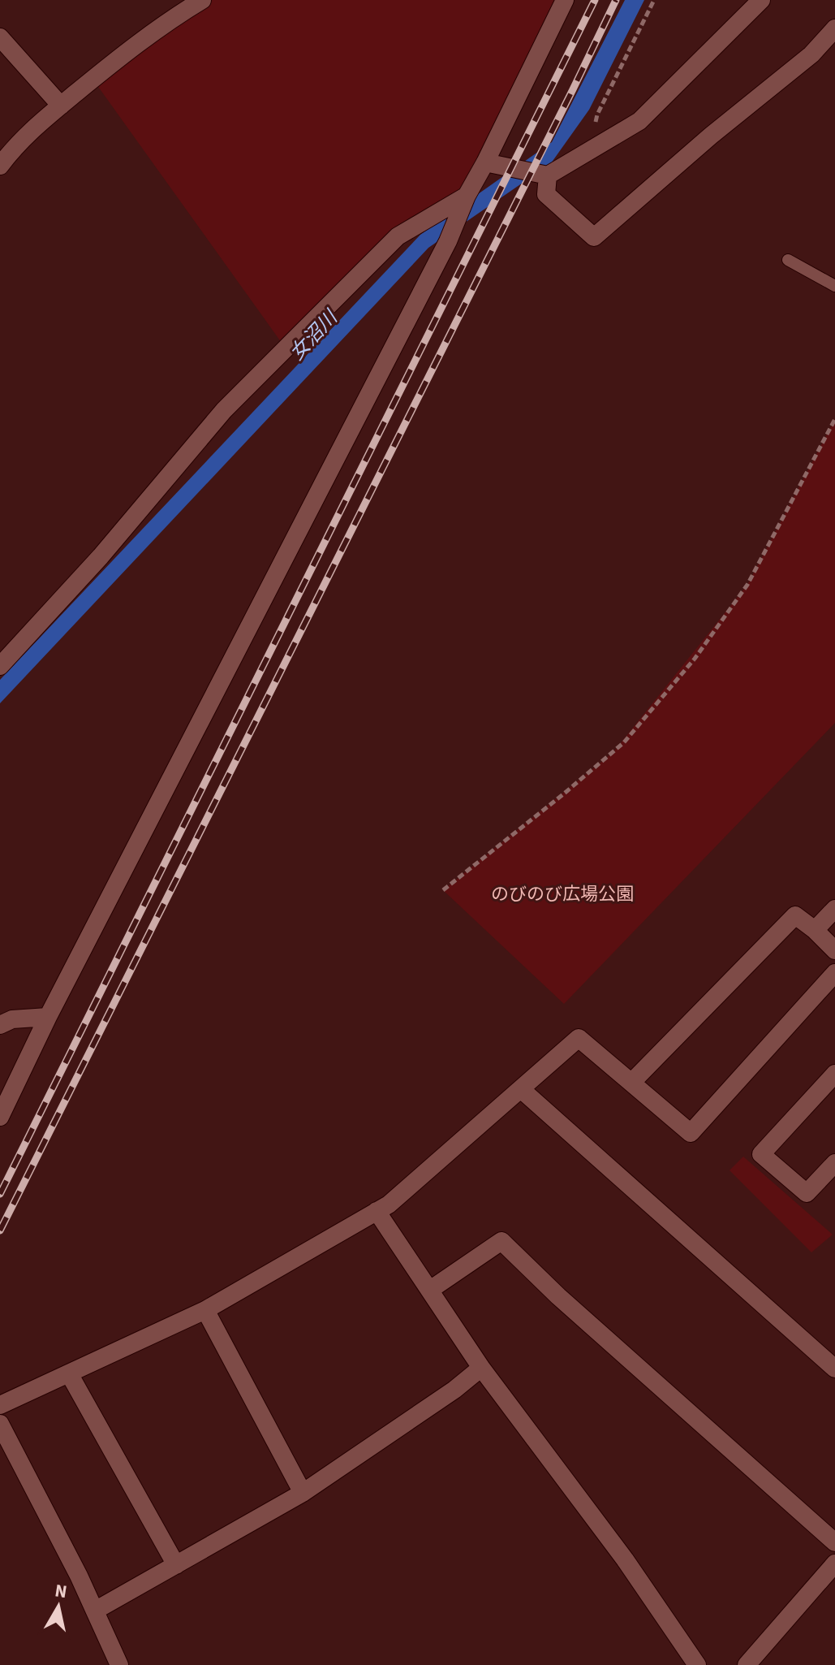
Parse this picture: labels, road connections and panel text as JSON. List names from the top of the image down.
{
  "water": ["女沼川"],
  "parks": ["のびのび広場公園"],
  "north": "top"
}
